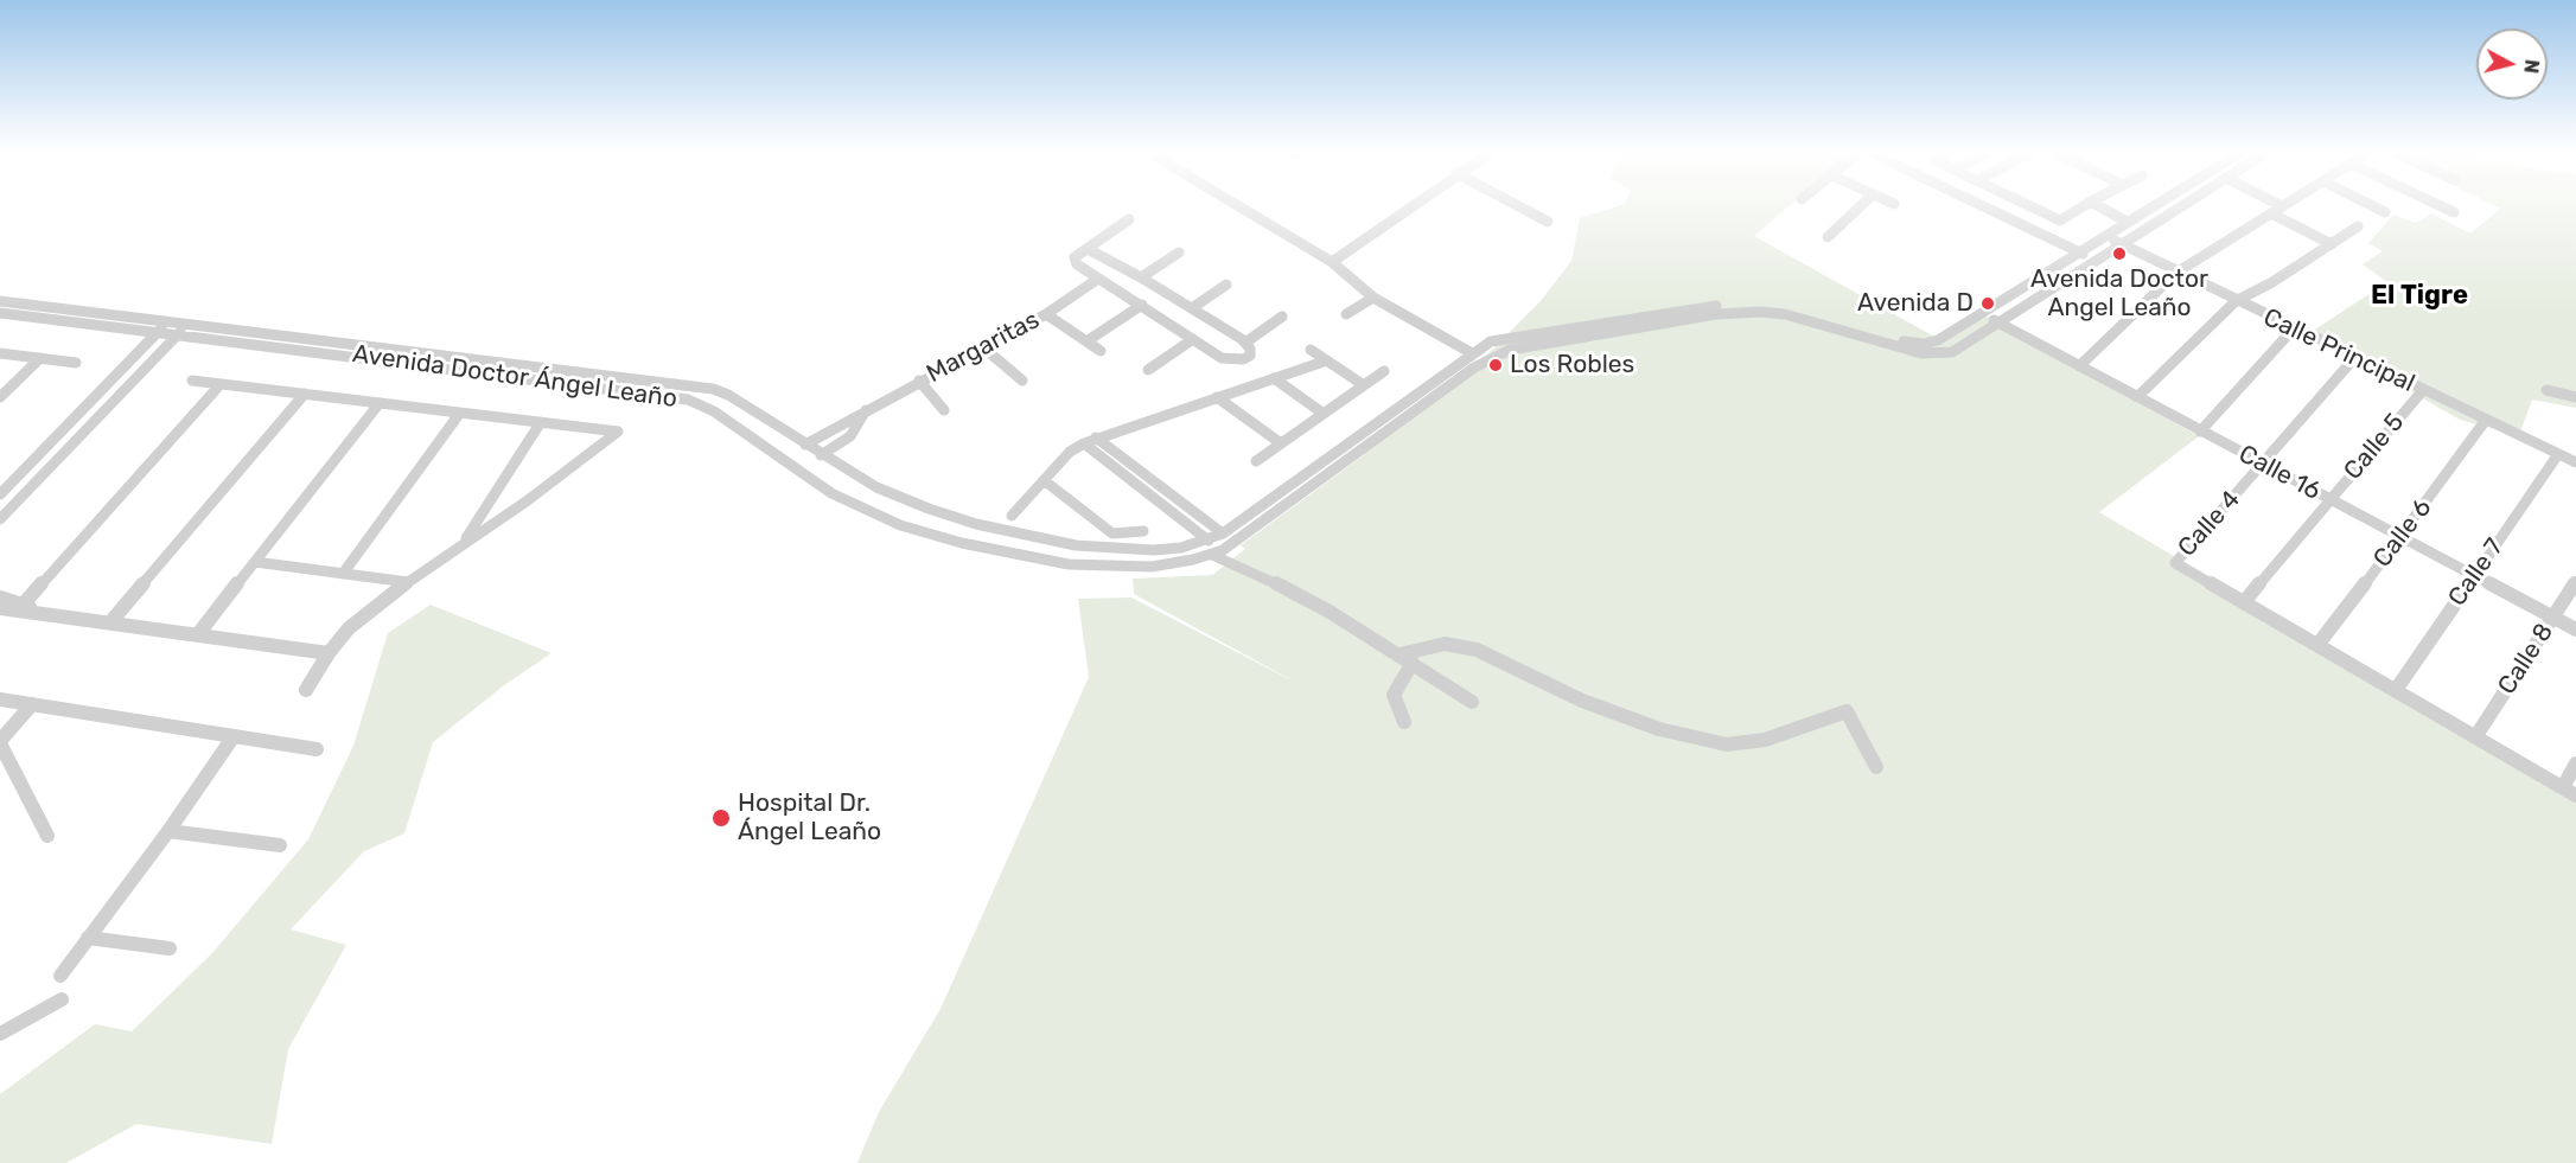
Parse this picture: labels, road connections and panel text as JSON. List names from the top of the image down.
{
  "streets": {
    "street": [
      "Margaritas",
      "Calle Principal",
      "Avenida Doctor Ángel Leaño",
      "Calle 5",
      "Calle 16",
      "Calle 4",
      "Calle 6",
      "Calle 7",
      "Calle 8"
    ]
  },
  "crossings": [
    ["Margaritas", "Avenida Doctor Ángel Leaño"],
    ["Calle Principal", "Avenida Doctor Ángel Leaño"],
    ["Calle Principal", "Calle 5"],
    ["Calle Principal", "Calle 4"],
    ["Calle Principal", "Calle 6"],
    ["Calle Principal", "Calle 7"],
    ["Avenida Doctor Ángel Leaño", "Calle 16"],
    ["Calle 5", "Calle 16"],
    ["Calle 5", "Calle 4"],
    ["Calle 16", "Calle 4"],
    ["Calle 16", "Calle 6"],
    ["Calle 16", "Calle 7"],
    ["Calle 16", "Calle 8"]
  ],
  "districts": ["El Tigre"],
  "places": [
    "Avenida Doctor Angel Leaño",
    "Avenida D",
    "Los Robles",
    "Hospital Dr. Ángel Leaño"
  ],
  "north": "right"
}
